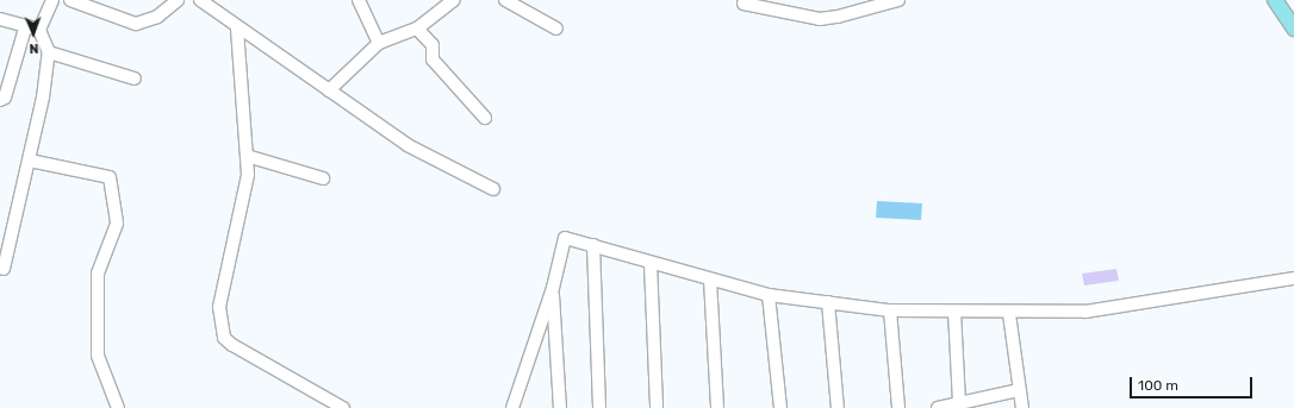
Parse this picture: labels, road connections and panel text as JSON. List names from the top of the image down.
{
  "scale_bar": "100 m",
  "north": "bottom"
}
